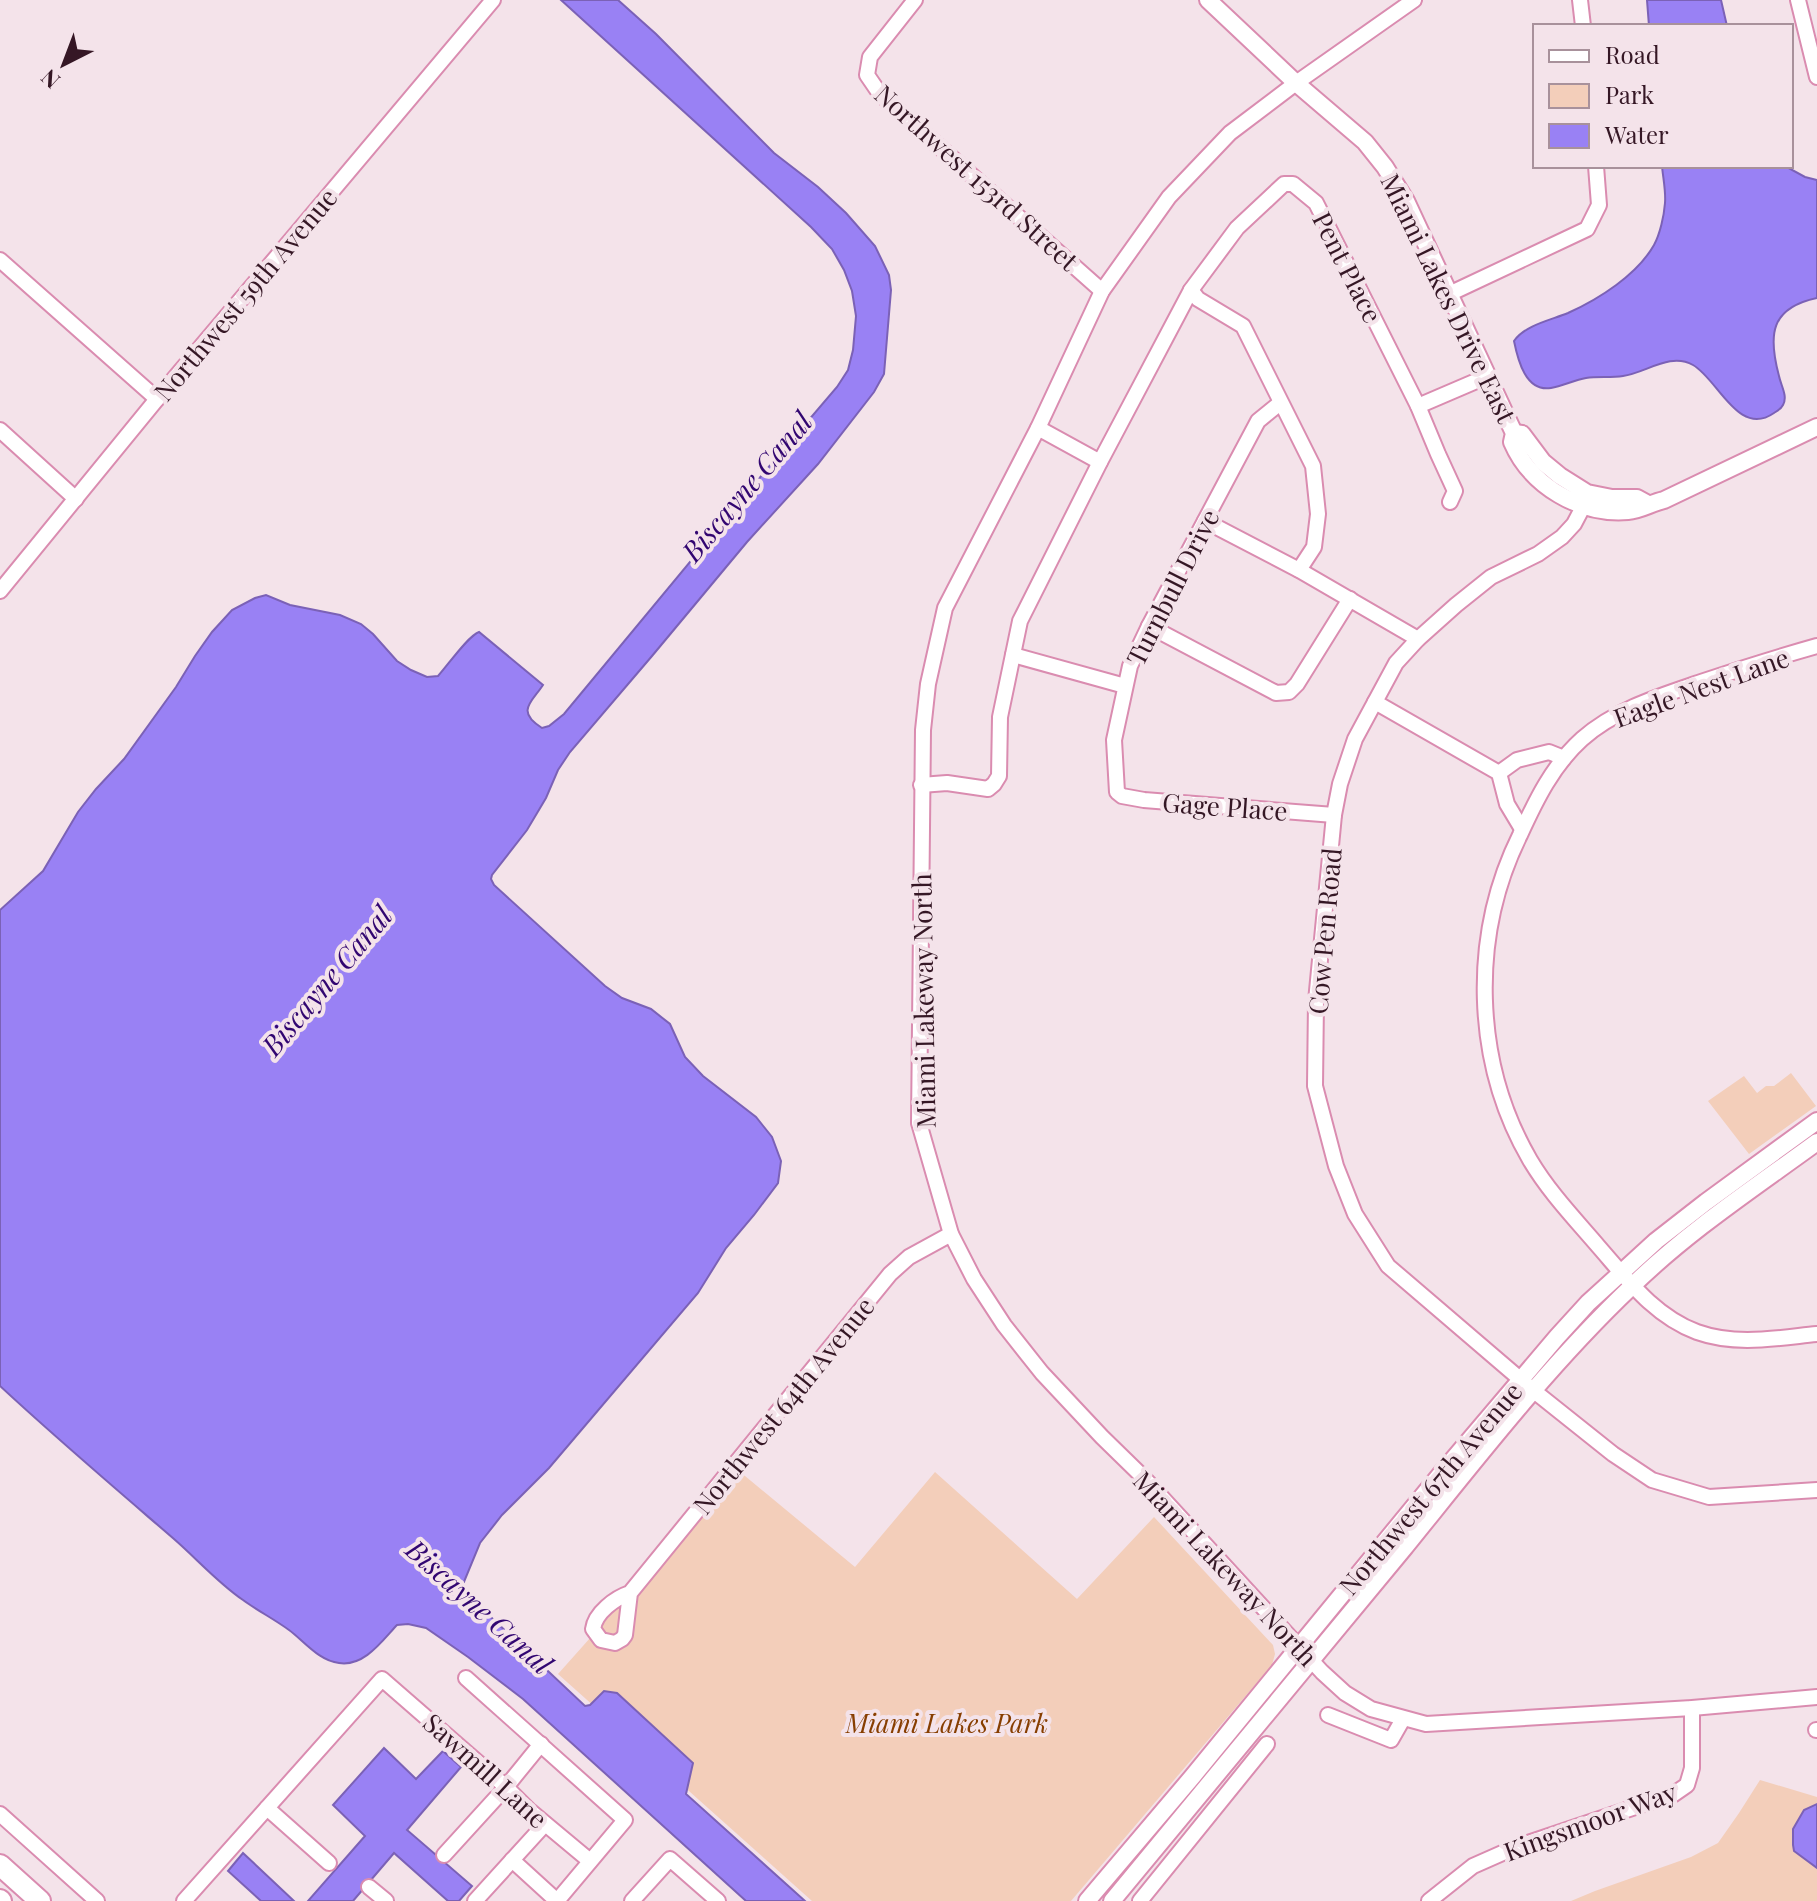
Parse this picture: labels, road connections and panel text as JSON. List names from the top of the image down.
{
  "streets": {
    "main road": ["Miami Lakes Drive East", "Northwest 67th Avenue"],
    "street": [
      "Northwest 153rd Street",
      "Pent Place",
      "Northwest 59th Avenue",
      "Turnbull Drive",
      "Eagle Nest Lane",
      "Gage Place",
      "Cow Pen Road",
      "Miami Lakeway North",
      "Northwest 64th Avenue",
      "Sawmill Lane",
      "Kingsmoor Way"
    ]
  },
  "crossings": [
    ["Northwest 153rd Street", "Miami Lakeway North"],
    ["Miami Lakes Drive East", "Cow Pen Road"],
    ["Miami Lakes Drive East", "Miami Lakeway North"],
    ["Turnbull Drive", "Gage Place"],
    ["Eagle Nest Lane", "Northwest 67th Avenue"],
    ["Gage Place", "Cow Pen Road"],
    ["Cow Pen Road", "Northwest 67th Avenue"],
    ["Miami Lakeway North", "Northwest 64th Avenue"],
    ["Miami Lakeway North", "Northwest 67th Avenue"],
    ["Miami Lakeway North", "Kingsmoor Way"]
  ],
  "water": ["Biscayne Canal"],
  "parks": ["Miami Lakes Park"],
  "legend": ["Road", "Park", "Water"],
  "north": "bottom left"
}
